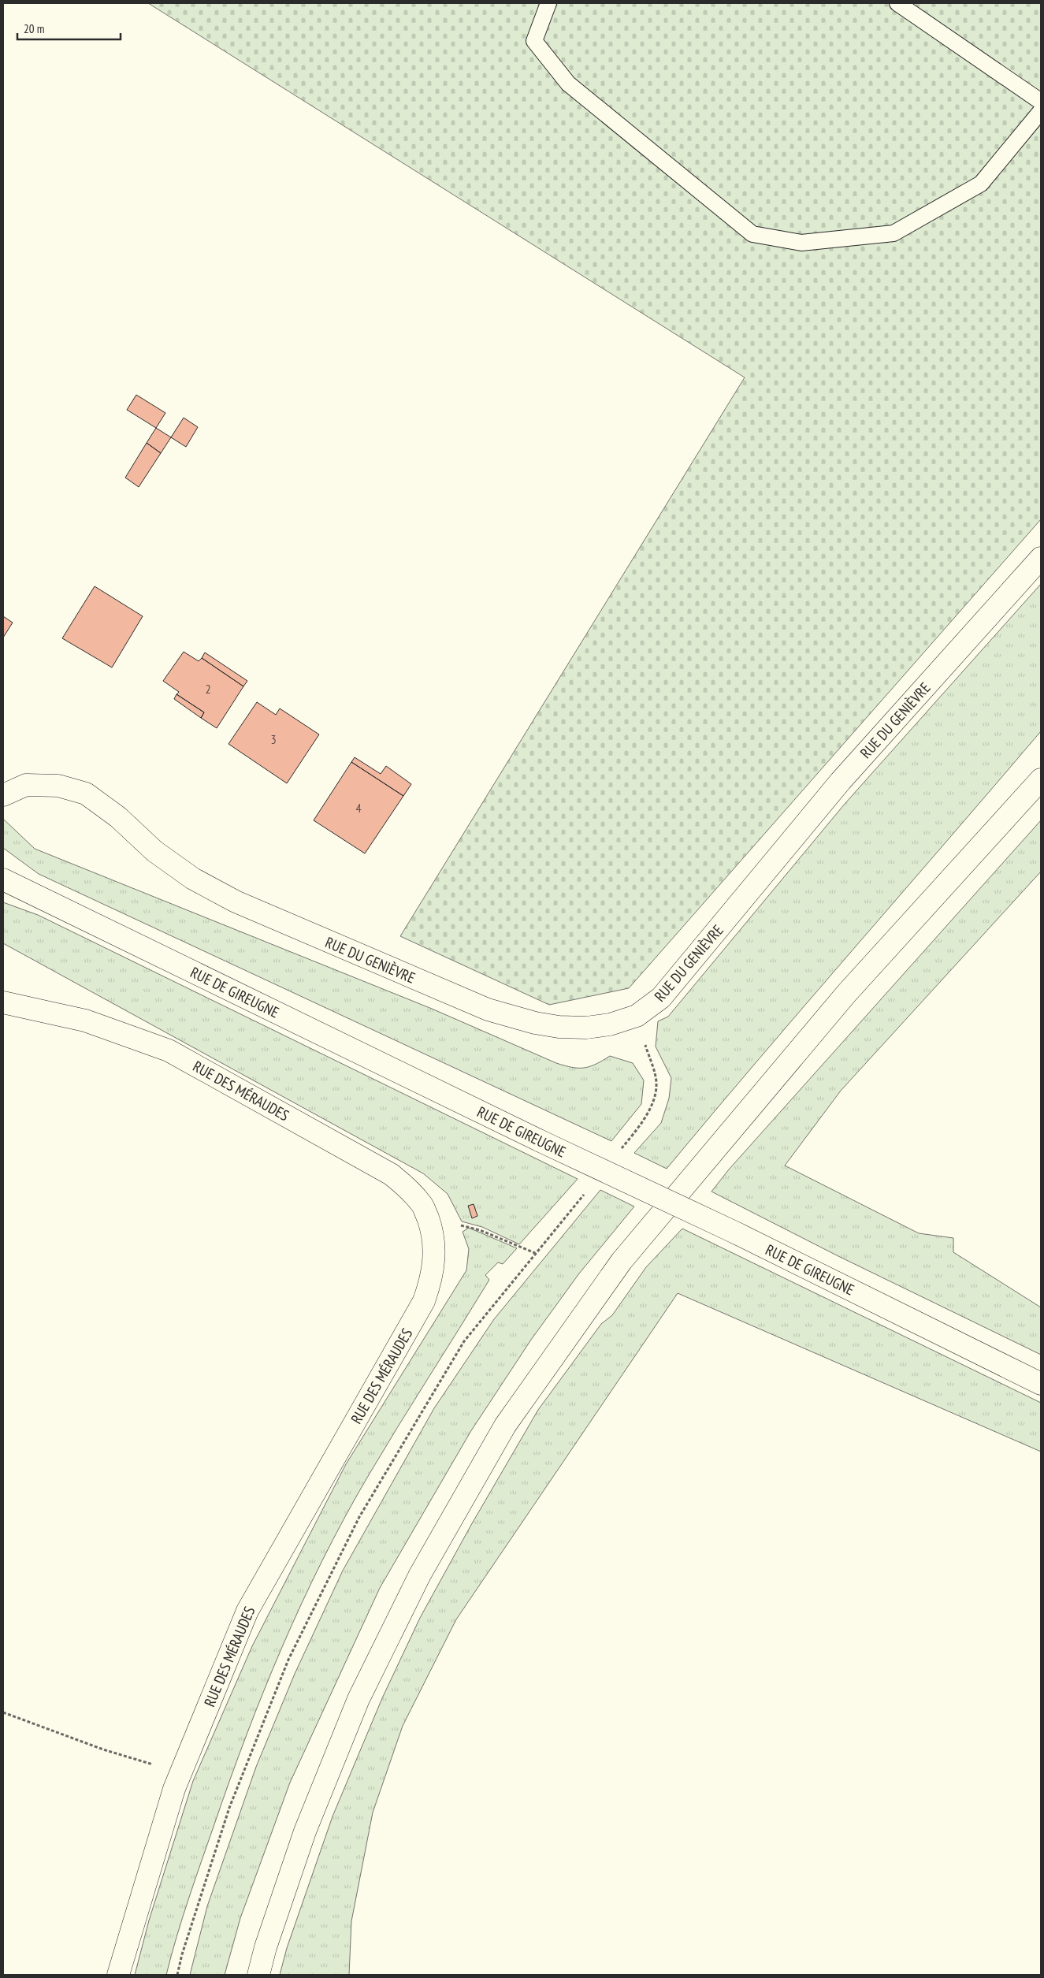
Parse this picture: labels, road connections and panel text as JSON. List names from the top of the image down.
{
  "streets": {
    "street": ["RUE DU GENIÈVRE", "RUE DE GIREUGNE", "RUE DES MÉRAUDES"]
  },
  "house_numbers": ["2", "3", "4"],
  "scale_bar": "20 m"
}
